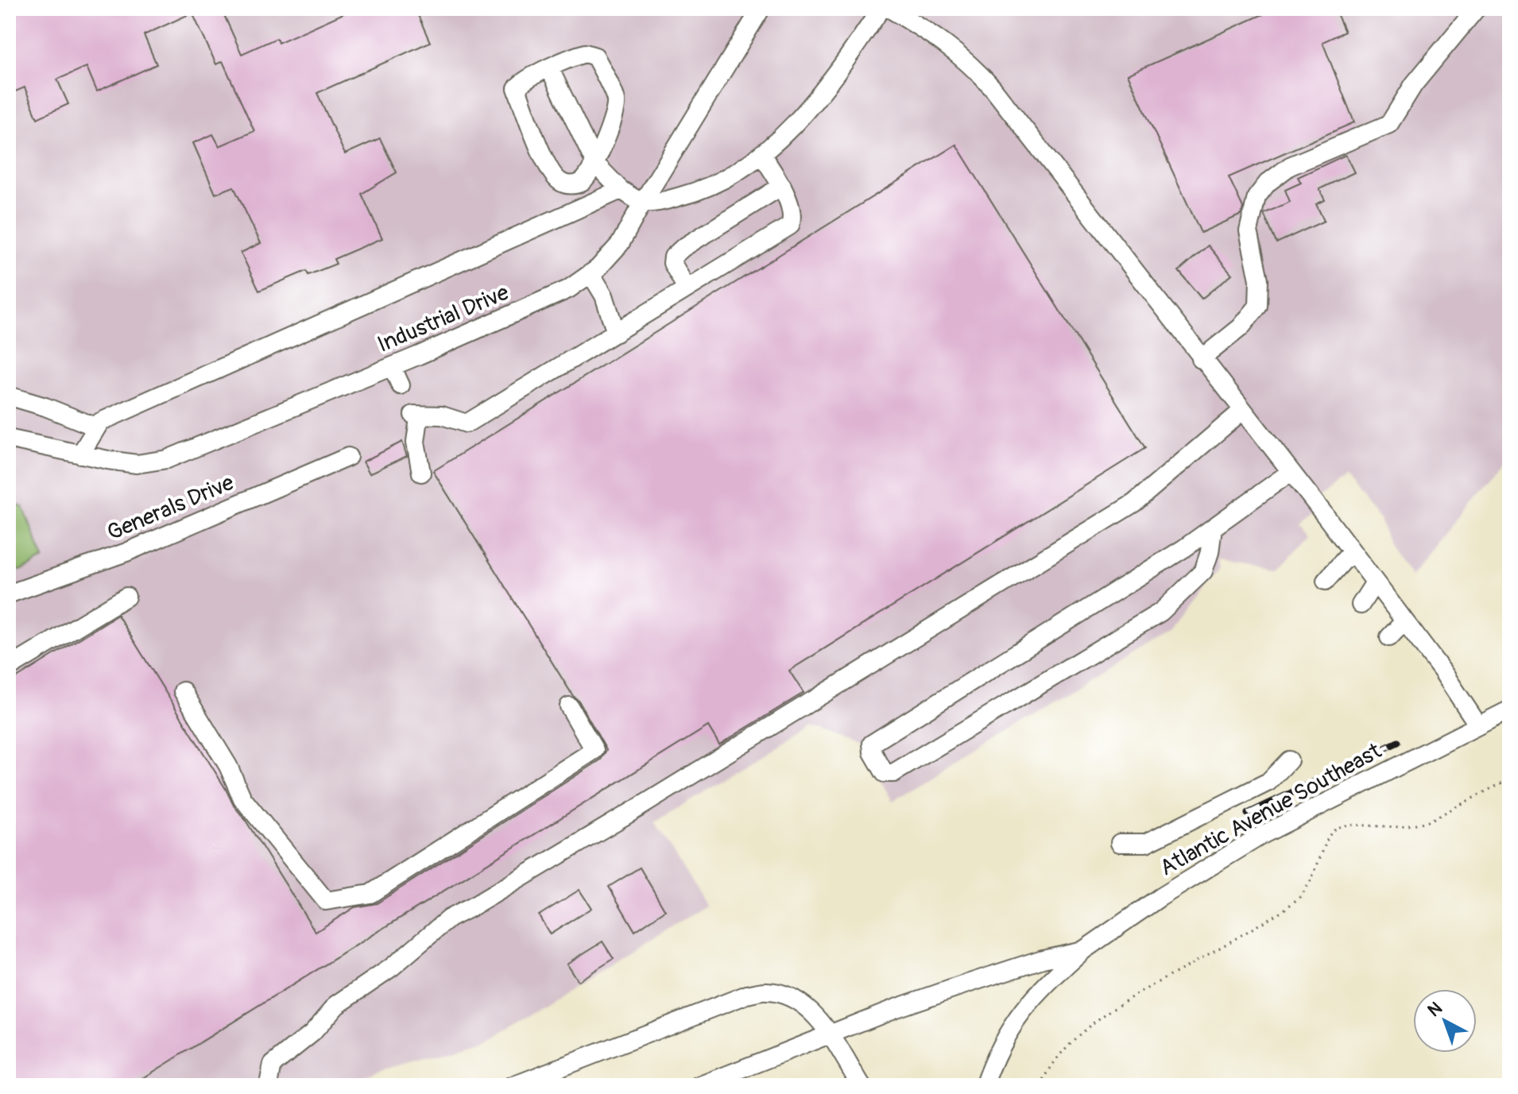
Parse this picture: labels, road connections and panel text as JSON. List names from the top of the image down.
{
  "streets": {
    "street": ["Industrial Drive", "Generals Drive", "Atlantic Avenue Southeast"]
  },
  "north": "top left"
}
